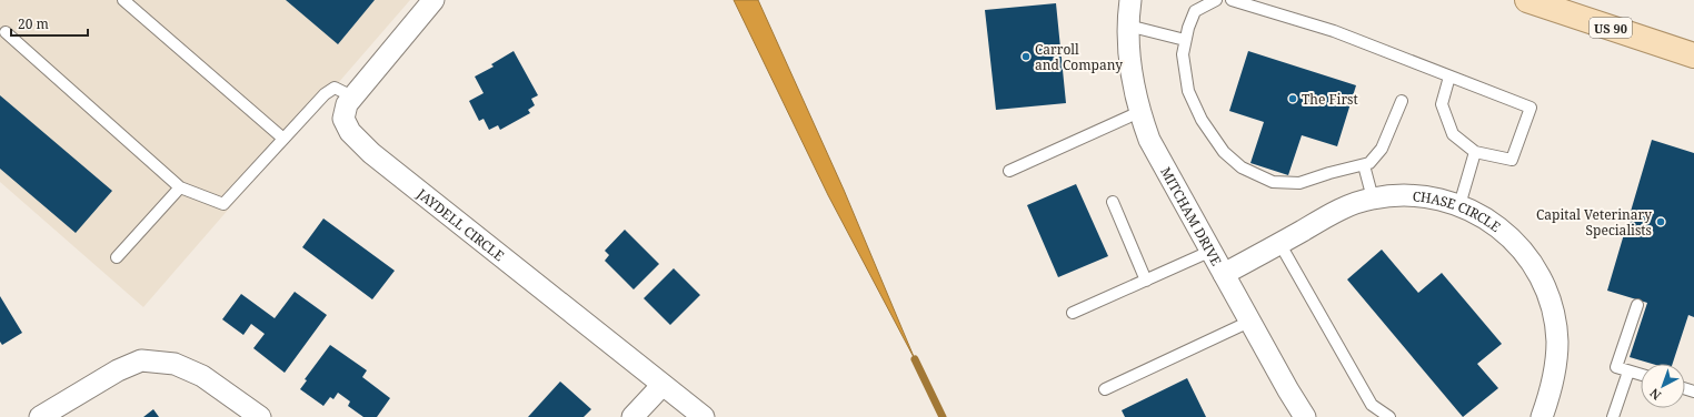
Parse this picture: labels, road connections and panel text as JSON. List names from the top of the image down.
{
  "streets": {
    "main road": ["US 90"],
    "street": ["CHASE CIRCLE", "MITCHAM DRIVE", "JAYDELL CIRCLE"]
  },
  "crossings": [
    ["CHASE CIRCLE", "MITCHAM DRIVE"]
  ],
  "places": ["Carroll and Company", "The First", "Capital Veterinary Specialists"],
  "scale_bar": "20 m",
  "north": "bottom left"
}
